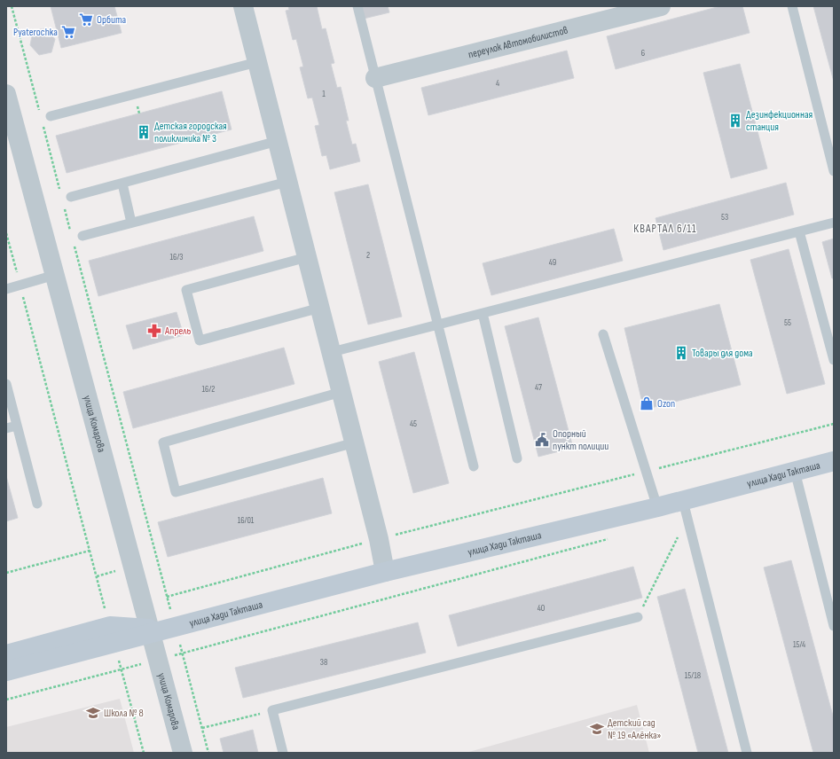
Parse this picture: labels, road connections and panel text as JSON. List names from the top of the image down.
{
  "streets": {
    "main road": ["улица Хади Такташа"],
    "street": ["переулок Автомобилистов", "улица Комарова"]
  },
  "crossings": [
    ["улица Комарова", "улица Хади Такташа"]
  ],
  "districts": ["КВАРТАЛ 6/11"],
  "places": {
    "supermarket": ["Орбита", "Pyaterochka"],
    "building": ["Дезинфекционная станция", "Детская городская поликлиника № 3", "Товары для дома"],
    "pharmacy": ["Апрель"],
    "shop": ["Ozon"],
    "public building": ["Опорный пункт полиции"],
    "school or university": ["Школа № 8", "Детский сад № 19 «Алёнка»"]
  },
  "house_numbers": [
    "6",
    "4",
    "1",
    "53",
    "2",
    "16/3",
    "49",
    "55",
    "47",
    "16/2",
    "45",
    "16/01",
    "40",
    "15/4",
    "38",
    "15/18"
  ]
}
